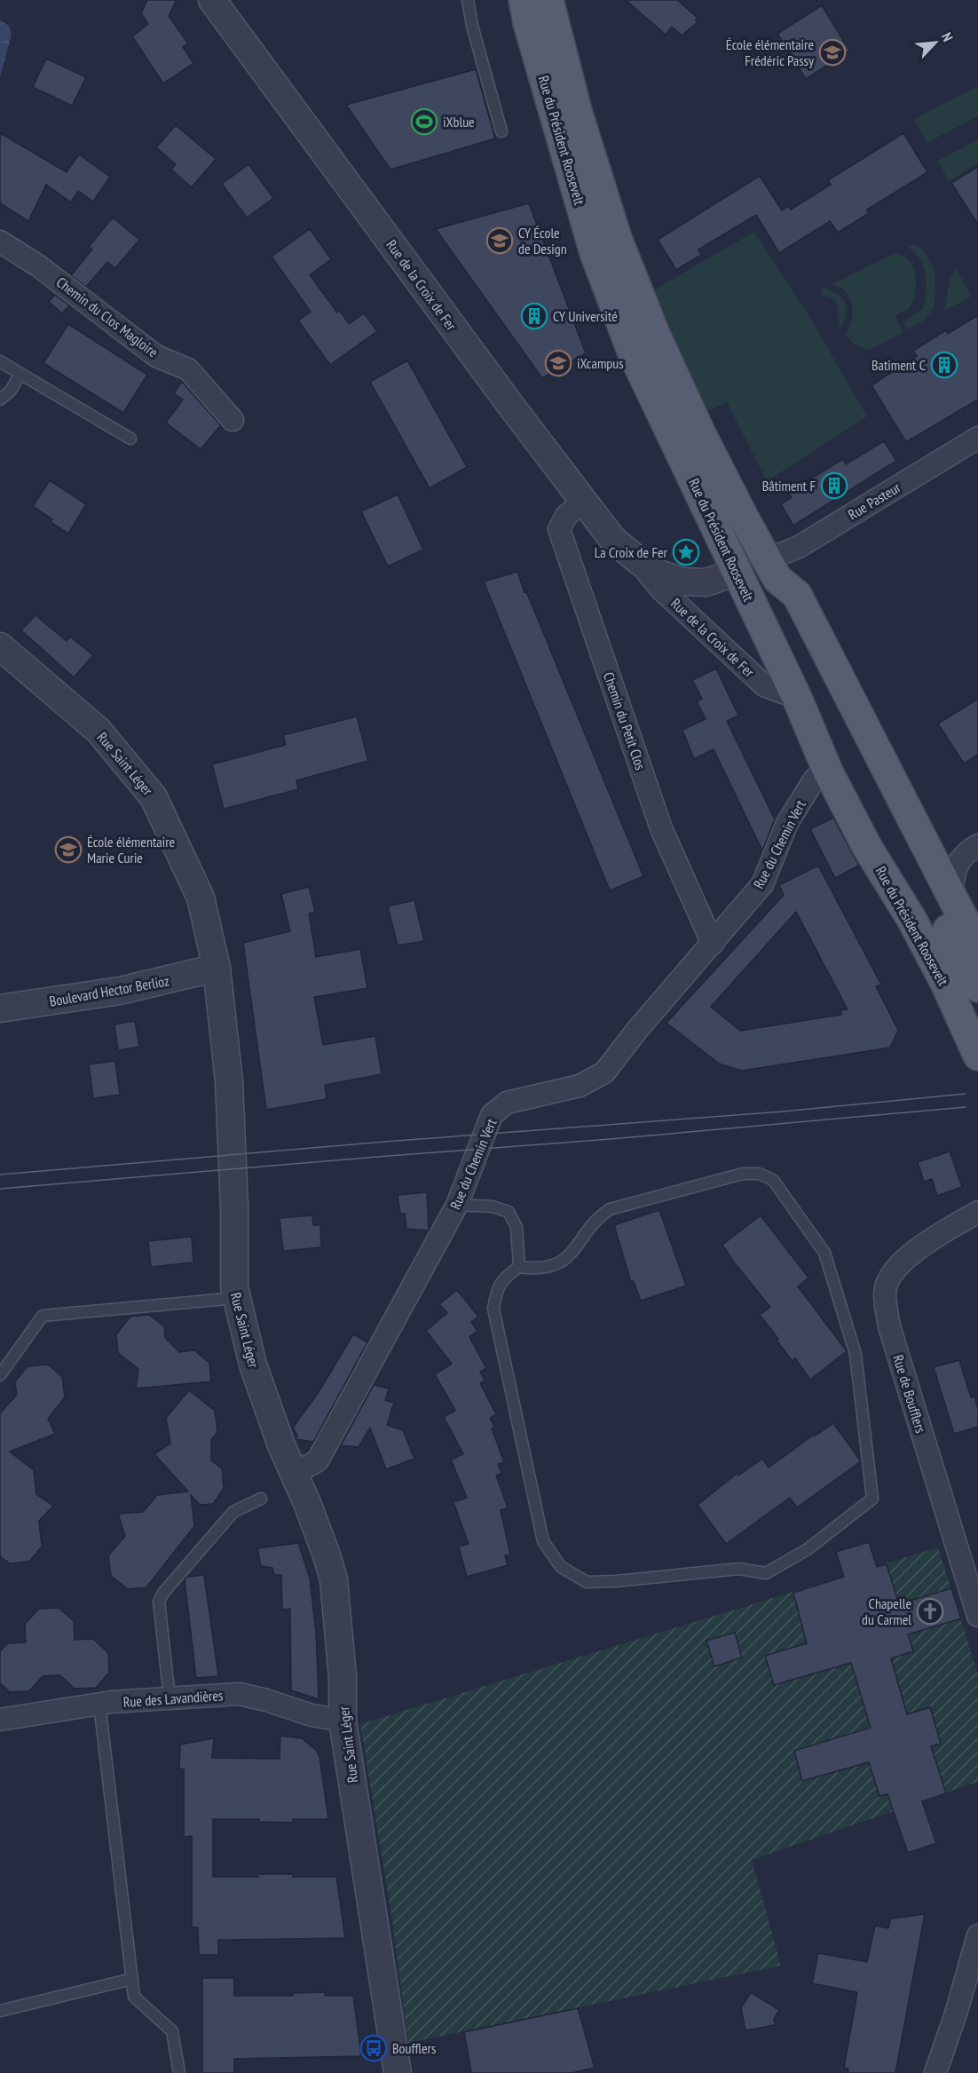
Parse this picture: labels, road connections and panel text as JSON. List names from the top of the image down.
{
  "streets": {
    "main road": ["Rue du Président Roosevelt"],
    "street": [
      "Rue de la Croix de Fer",
      "Chemin du Clos Magloire",
      "Rue Pasteur",
      "Chemin du Petit Clos",
      "Rue Saint Léger",
      "Rue du Chemin Vert",
      "Boulevard Hector Berlioz",
      "Rue de Boufflers",
      "Rue des Lavandières"
    ]
  },
  "crossings": [
    ["Rue du Président Roosevelt", "Rue de la Croix de Fer"],
    ["Rue du Président Roosevelt", "Rue Pasteur"],
    ["Rue du Président Roosevelt", "Rue du Chemin Vert"],
    ["Rue de la Croix de Fer", "Chemin du Petit Clos"],
    ["Chemin du Petit Clos", "Rue du Chemin Vert"],
    ["Rue Saint Léger", "Rue du Chemin Vert"],
    ["Rue Saint Léger", "Boulevard Hector Berlioz"],
    ["Rue Saint Léger", "Rue des Lavandières"]
  ],
  "places": {
    "school or university": [
      "École élémentaire Frédéric Passy",
      "CY École de Design",
      "iXcampus",
      "École élémentaire Marie Curie"
    ],
    "sports": ["iXblue"],
    "building": ["CY Université", "Batiment C", "Bâtiment F"],
    "place": ["La Croix de Fer"],
    "church": ["Chapelle du Carmel"],
    "bus stop": ["Boufflers"]
  },
  "north": "top right"
}
